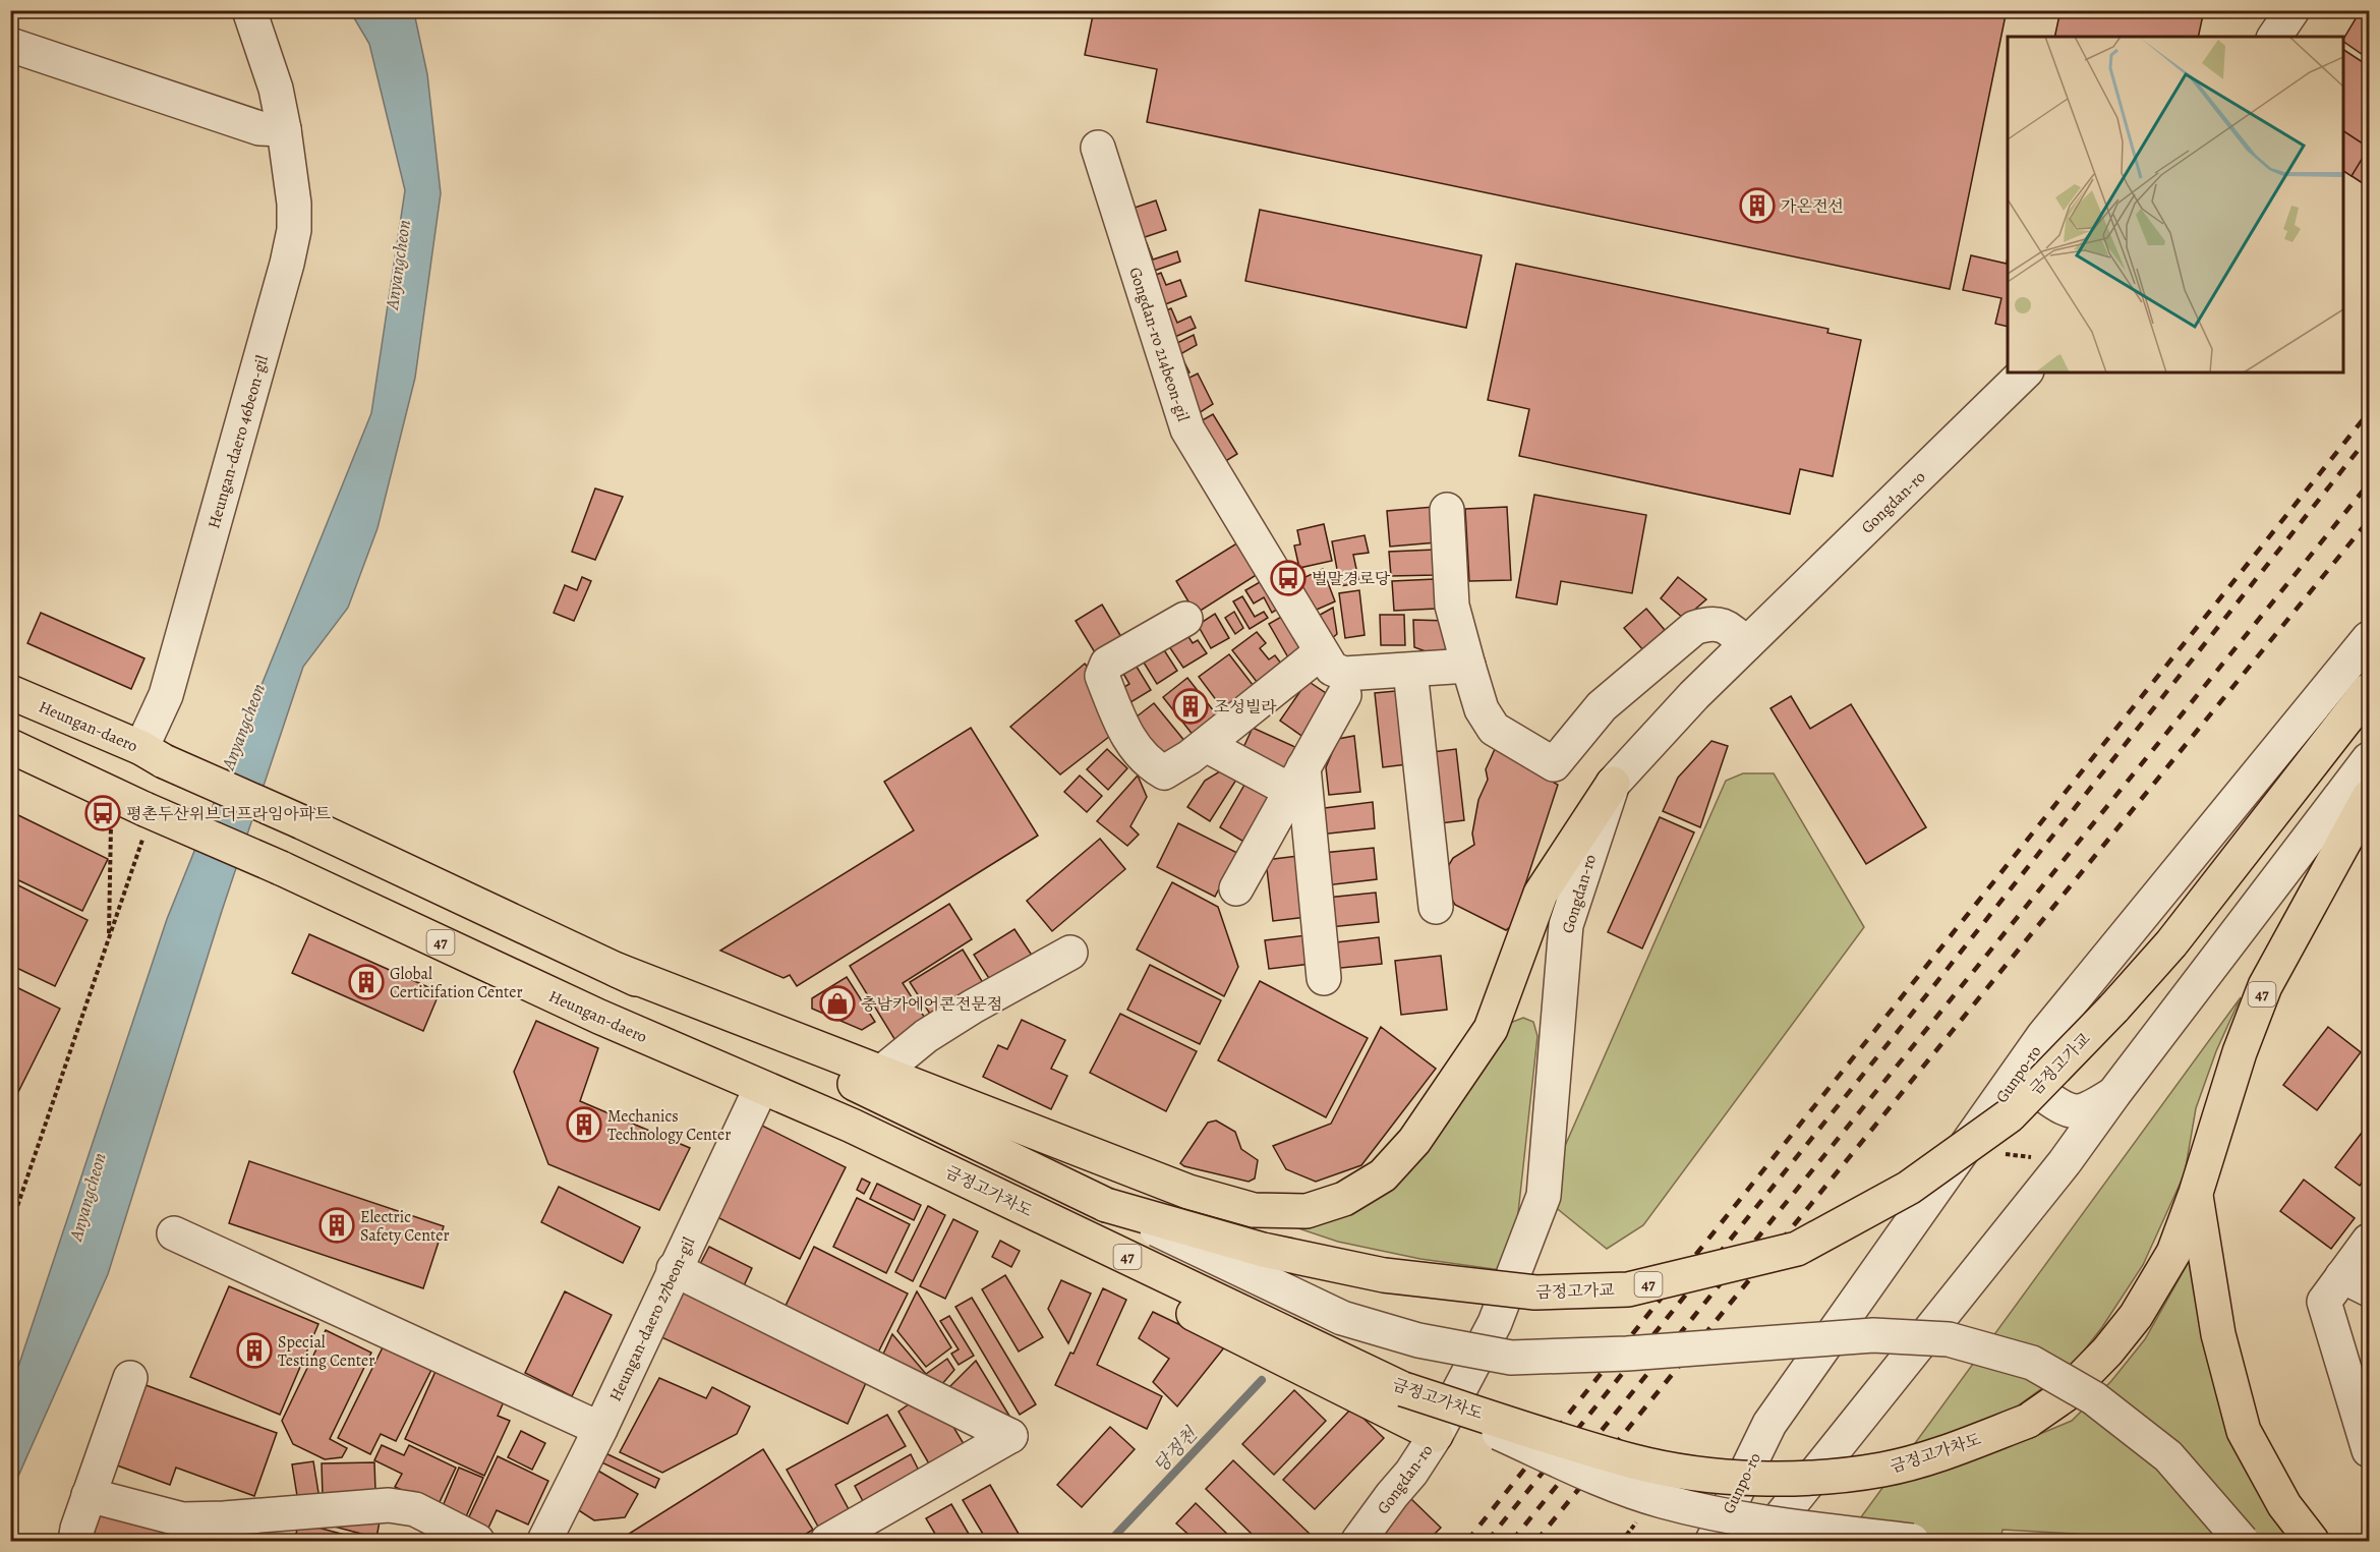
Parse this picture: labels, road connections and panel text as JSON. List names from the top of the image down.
{
  "streets": {
    "main road": [
      "Heungan-daero",
      "47",
      "금정고가교",
      "금정고가차도"
    ],
    "street": [
      "Gongdan-ro 214beon-gil",
      "Heungan-daero 46beon-gil",
      "Gongdan-ro",
      "Gunpo-ro",
      "Heungan-daero 27beon-gil"
    ]
  },
  "crossings": [
    ["Heungan-daero 46beon-gil", "Heungan-daero"],
    ["Heungan-daero 46beon-gil", "47"],
    ["Heungan-daero", "47"],
    ["Heungan-daero", "금정고가차도"],
    ["47", "금정고가교"],
    ["47", "금정고가차도"]
  ],
  "water": ["Anyangcheon", "당정천"],
  "places": {
    "building": [
      "가온전선",
      "조성빌라",
      "Global Certicifation Center",
      "Mechanics Technology Center",
      "Electric Safety Center",
      "Special Testing Center"
    ],
    "bus stop": ["벌말경로당", "평촌두산위브더프라임아파트"],
    "shop": ["충남카에어콘전문점"]
  }
}
